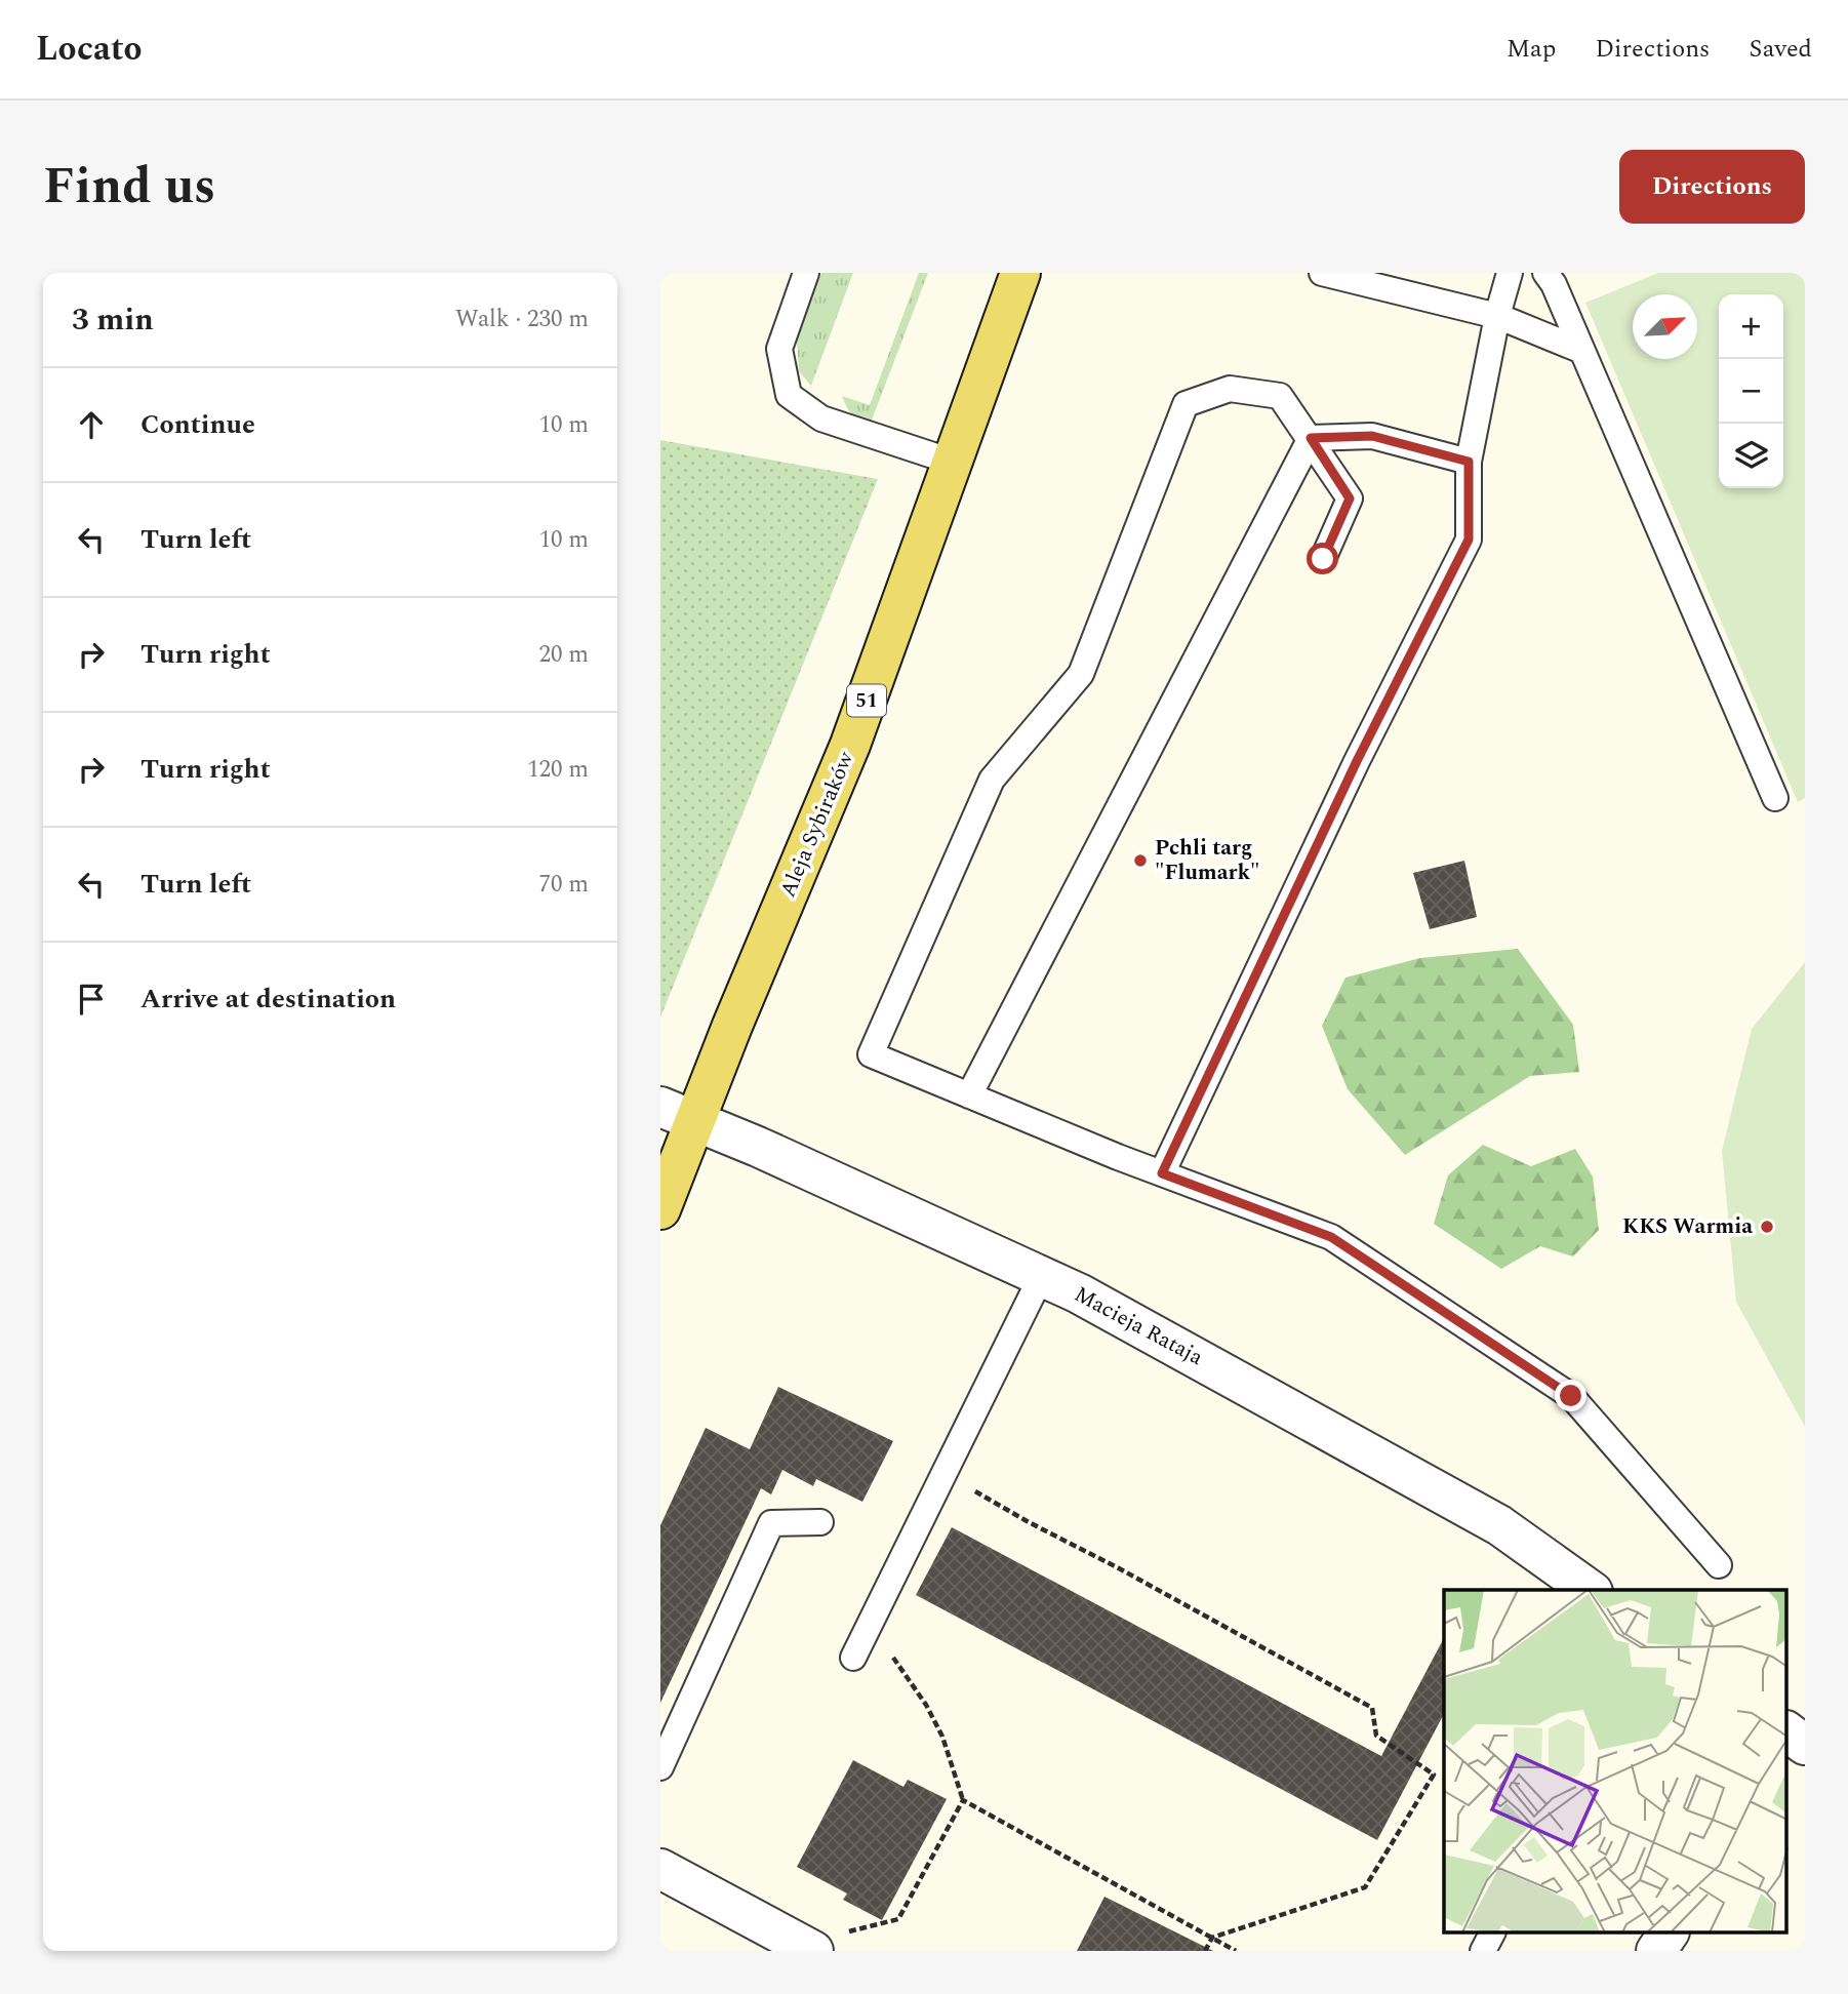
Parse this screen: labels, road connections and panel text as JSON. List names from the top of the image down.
{
  "streets": {
    "main road": ["51", "Aleja Sybiraków"],
    "street": ["Macieja Rataja"]
  },
  "crossings": [
    ["Aleja Sybiraków", "Macieja Rataja"]
  ],
  "places": ["Pchli targ \"Flumark\"", "KKS Warmia"],
  "north": "top right",
  "page": {
    "header": "Locato",
    "nav": ["Map", "Directions", "Saved"],
    "title": "Find us",
    "buttons": "Directions",
    "heading": ["3 min", "Walk · 230 m"],
    "map_buttons": ["+", "−"],
    "list": [
      ["Continue", "10 m"],
      ["Turn left", "10 m"],
      ["Turn right", "20 m"],
      ["Turn right", "120 m"],
      ["Turn left", "70 m"],
      "Arrive at destination"
    ]
  }
}
